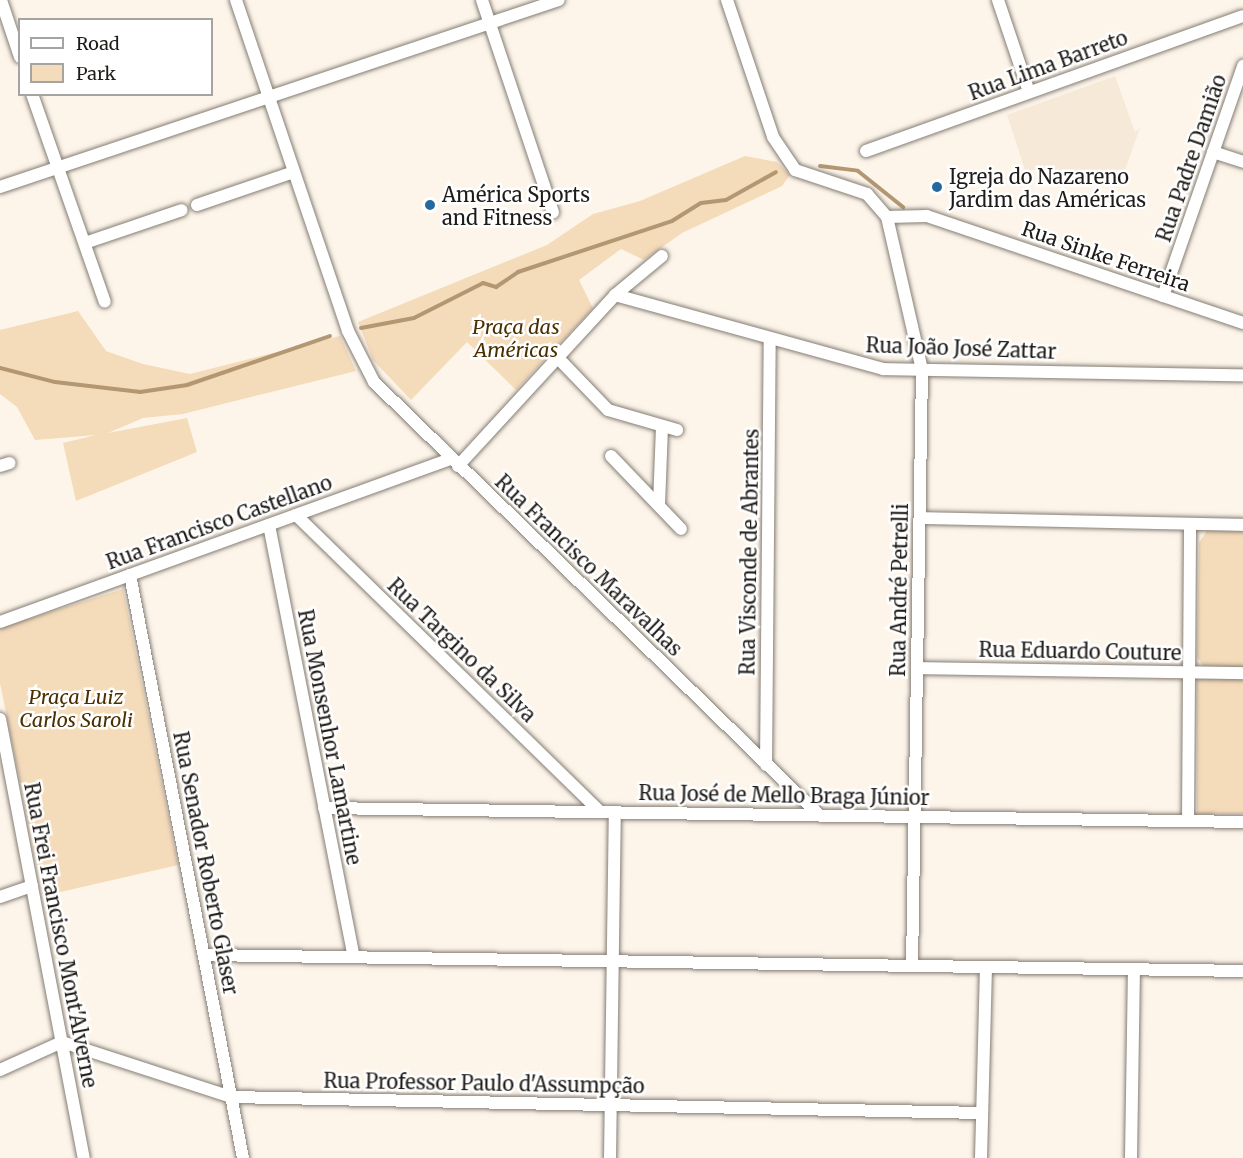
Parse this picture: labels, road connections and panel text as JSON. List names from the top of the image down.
{
  "streets": {
    "street": [
      "Rua Lima Barreto",
      "Rua Padre Damião",
      "Rua Sinke Ferreira",
      "Rua João José Zattar",
      "Rua Francisco Castellano",
      "Rua Visconde de Abrantes",
      "Rua Francisco Maravalhas",
      "Rua André Petrelli",
      "Rua Targino da Silva",
      "Rua Eduardo Couture",
      "Rua Monsenhor Lamartine",
      "Rua José de Mello Braga Júnior",
      "Rua Senador Roberto Glaser",
      "Rua Frei Francisco Mont'Alverne",
      "Rua Professor Paulo d'Assumpção"
    ]
  },
  "crossings": [
    ["Rua Padre Damião", "Rua Sinke Ferreira"],
    ["Rua Sinke Ferreira", "Rua André Petrelli"],
    ["Rua João José Zattar", "Rua Francisco Castellano"],
    ["Rua João José Zattar", "Rua Visconde de Abrantes"],
    ["Rua João José Zattar", "Rua André Petrelli"],
    ["Rua Francisco Castellano", "Rua Francisco Maravalhas"],
    ["Rua Francisco Castellano", "Rua Targino da Silva"],
    ["Rua Francisco Castellano", "Rua Monsenhor Lamartine"],
    ["Rua Francisco Castellano", "Rua Senador Roberto Glaser"],
    ["Rua Visconde de Abrantes", "Rua Francisco Maravalhas"],
    ["Rua Francisco Maravalhas", "Rua José de Mello Braga Júnior"],
    ["Rua André Petrelli", "Rua Eduardo Couture"],
    ["Rua André Petrelli", "Rua José de Mello Braga Júnior"],
    ["Rua Targino da Silva", "Rua José de Mello Braga Júnior"],
    ["Rua Monsenhor Lamartine", "Rua José de Mello Braga Júnior"],
    ["Rua Senador Roberto Glaser", "Rua Professor Paulo d'Assumpção"],
    ["Rua Frei Francisco Mont'Alverne", "Rua Professor Paulo d'Assumpção"]
  ],
  "parks": ["Praça das Américas", "Praça Luiz Carlos Saroli"],
  "places": ["Igreja do Nazareno Jardim das Américas", "América Sports and Fitness"],
  "legend": ["Road", "Park"]
}
